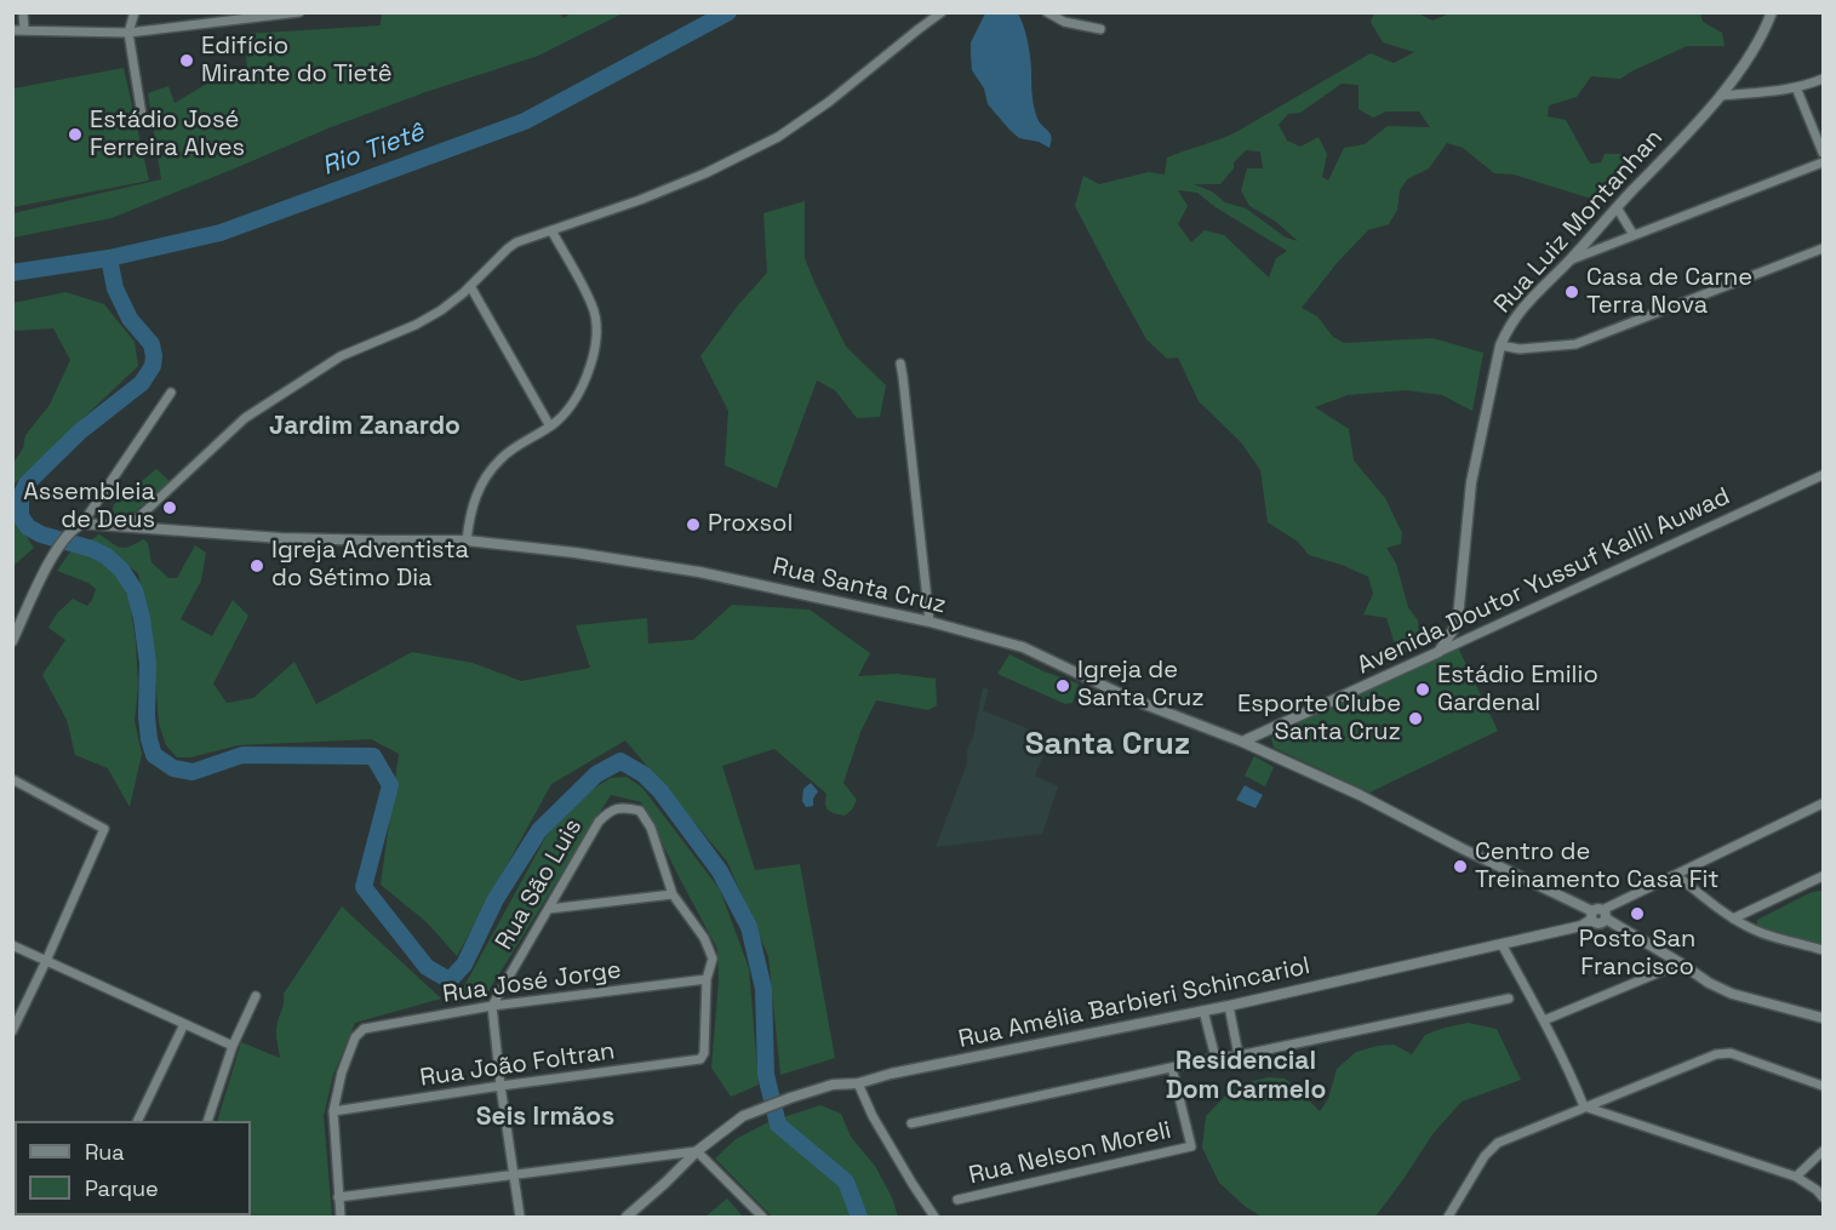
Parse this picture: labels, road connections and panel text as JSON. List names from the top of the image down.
{
  "streets": {
    "street": [
      "Rua Luiz Montanhan",
      "Avenida Doutor Yussuf Kallil Auwad",
      "Rua Santa Cruz",
      "Rua São Luis",
      "Rua José Jorge",
      "Rua Amélia Barbieri Schincariol",
      "Rua João Foltran",
      "Rua Nelson Moreli"
    ]
  },
  "crossings": [
    ["Rua Luiz Montanhan", "Avenida Doutor Yussuf Kallil Auwad"],
    ["Avenida Doutor Yussuf Kallil Auwad", "Rua Santa Cruz"],
    ["Rua Santa Cruz", "Rua Amélia Barbieri Schincariol"],
    ["Rua São Luis", "Rua José Jorge"],
    ["Rua São Luis", "Rua João Foltran"],
    ["Rua José Jorge", "Rua João Foltran"]
  ],
  "districts": [
    "Jardim Zanardo",
    "Santa Cruz",
    "Residencial Dom Carmelo",
    "Seis Irmãos"
  ],
  "water": ["Rio Tietê"],
  "places": [
    "Edifício Mirante do Tietê",
    "Estádio José Ferreira Alves",
    "Casa de Carne Terra Nova",
    "Assembleia de Deus",
    "Proxsol",
    "Igreja Adventista do Sétimo Dia",
    "Igreja de Santa Cruz",
    "Estádio Emilio Gardenal",
    "Esporte Clube Santa Cruz",
    "Centro de Treinamento Casa Fit",
    "Posto San Francisco"
  ],
  "legend": ["Rua", "Parque"]
}
